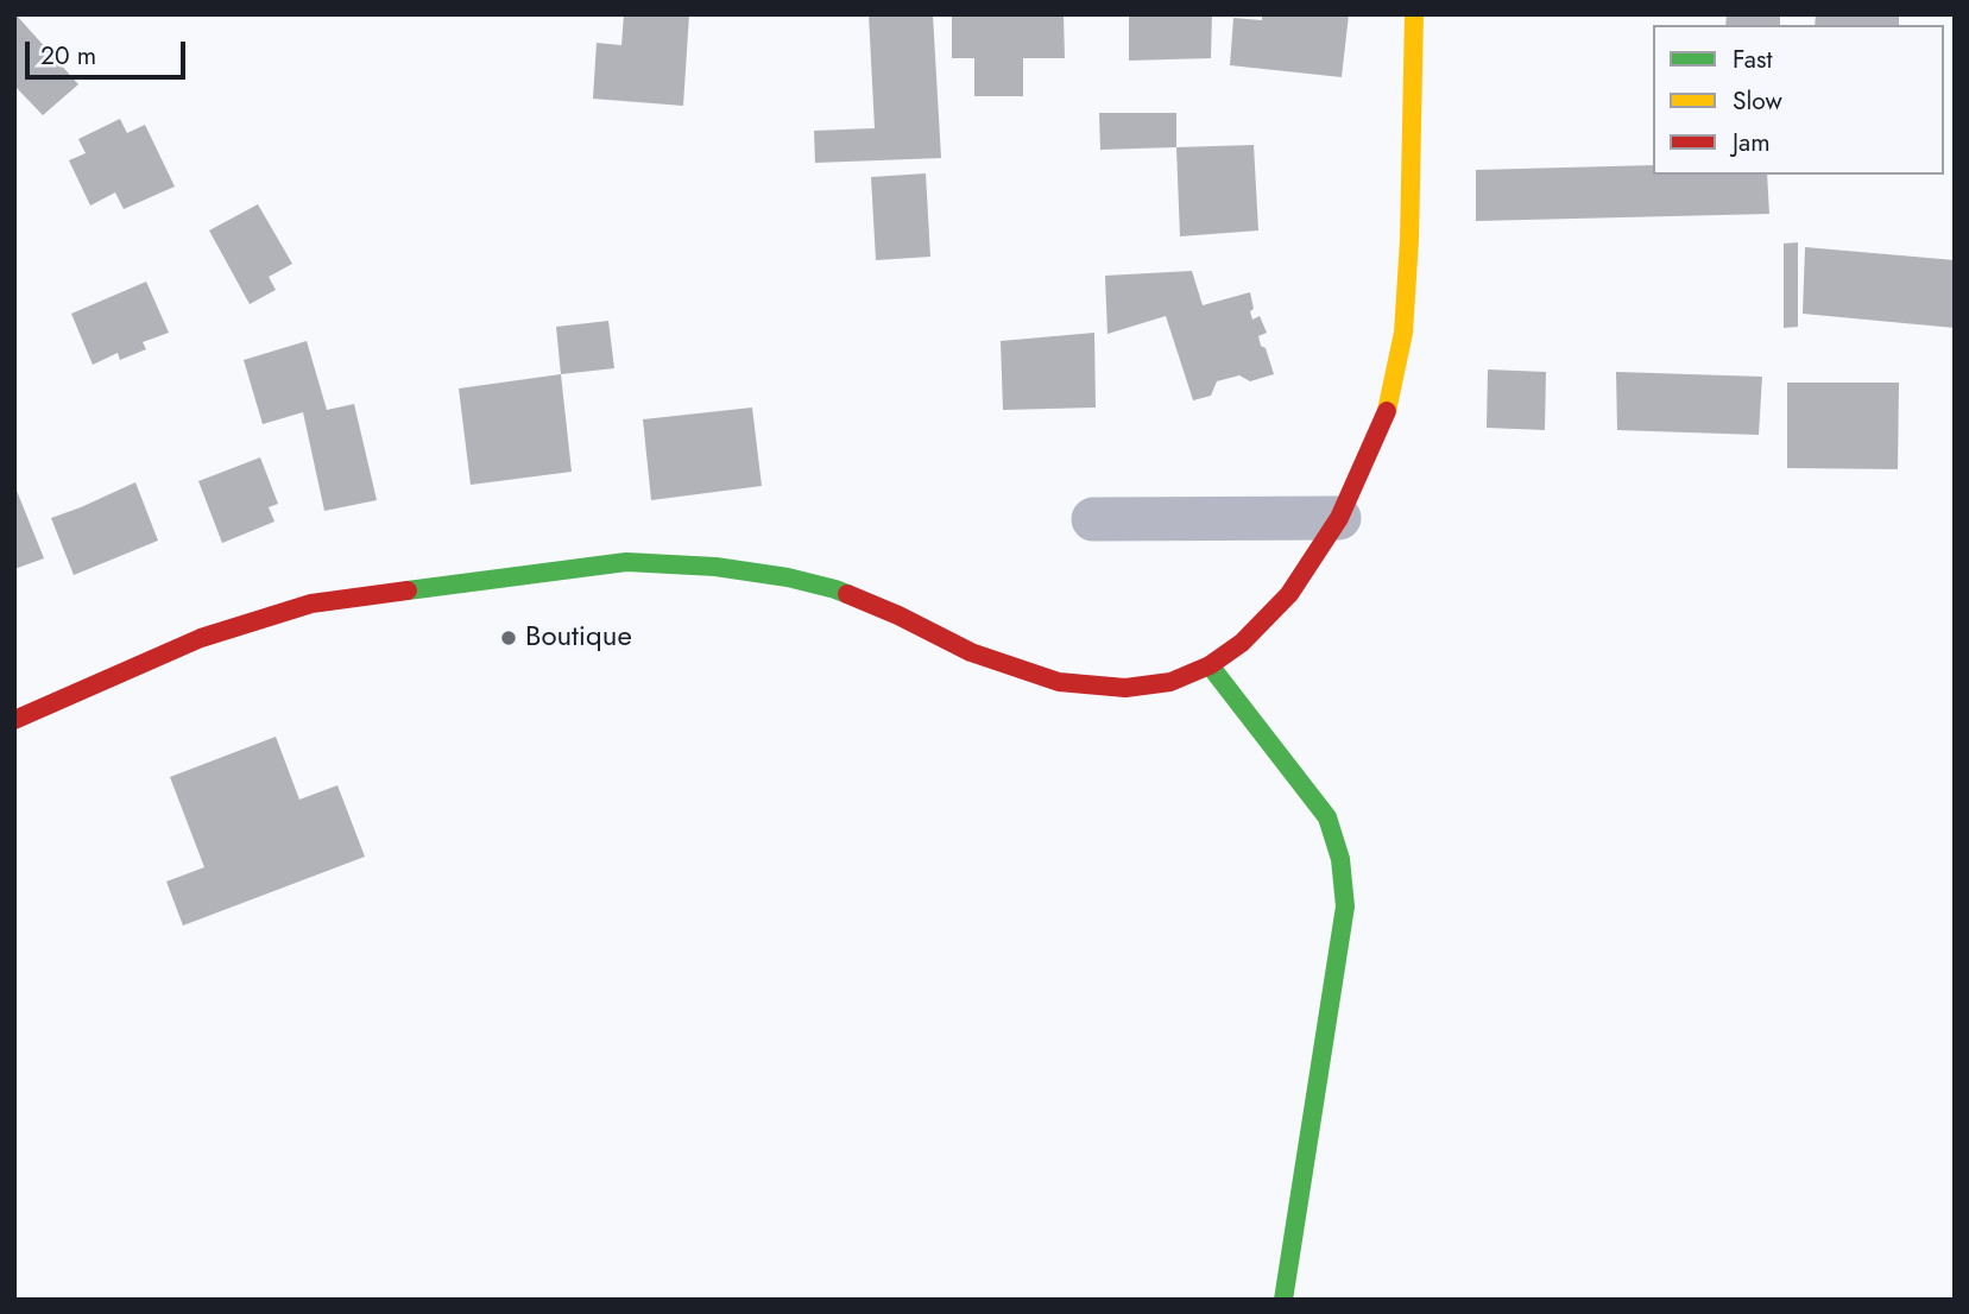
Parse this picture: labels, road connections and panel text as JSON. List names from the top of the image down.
{
  "places": ["Boutique"],
  "legend": ["Fast", "Slow", "Jam"],
  "scale_bar": "20 m"
}
